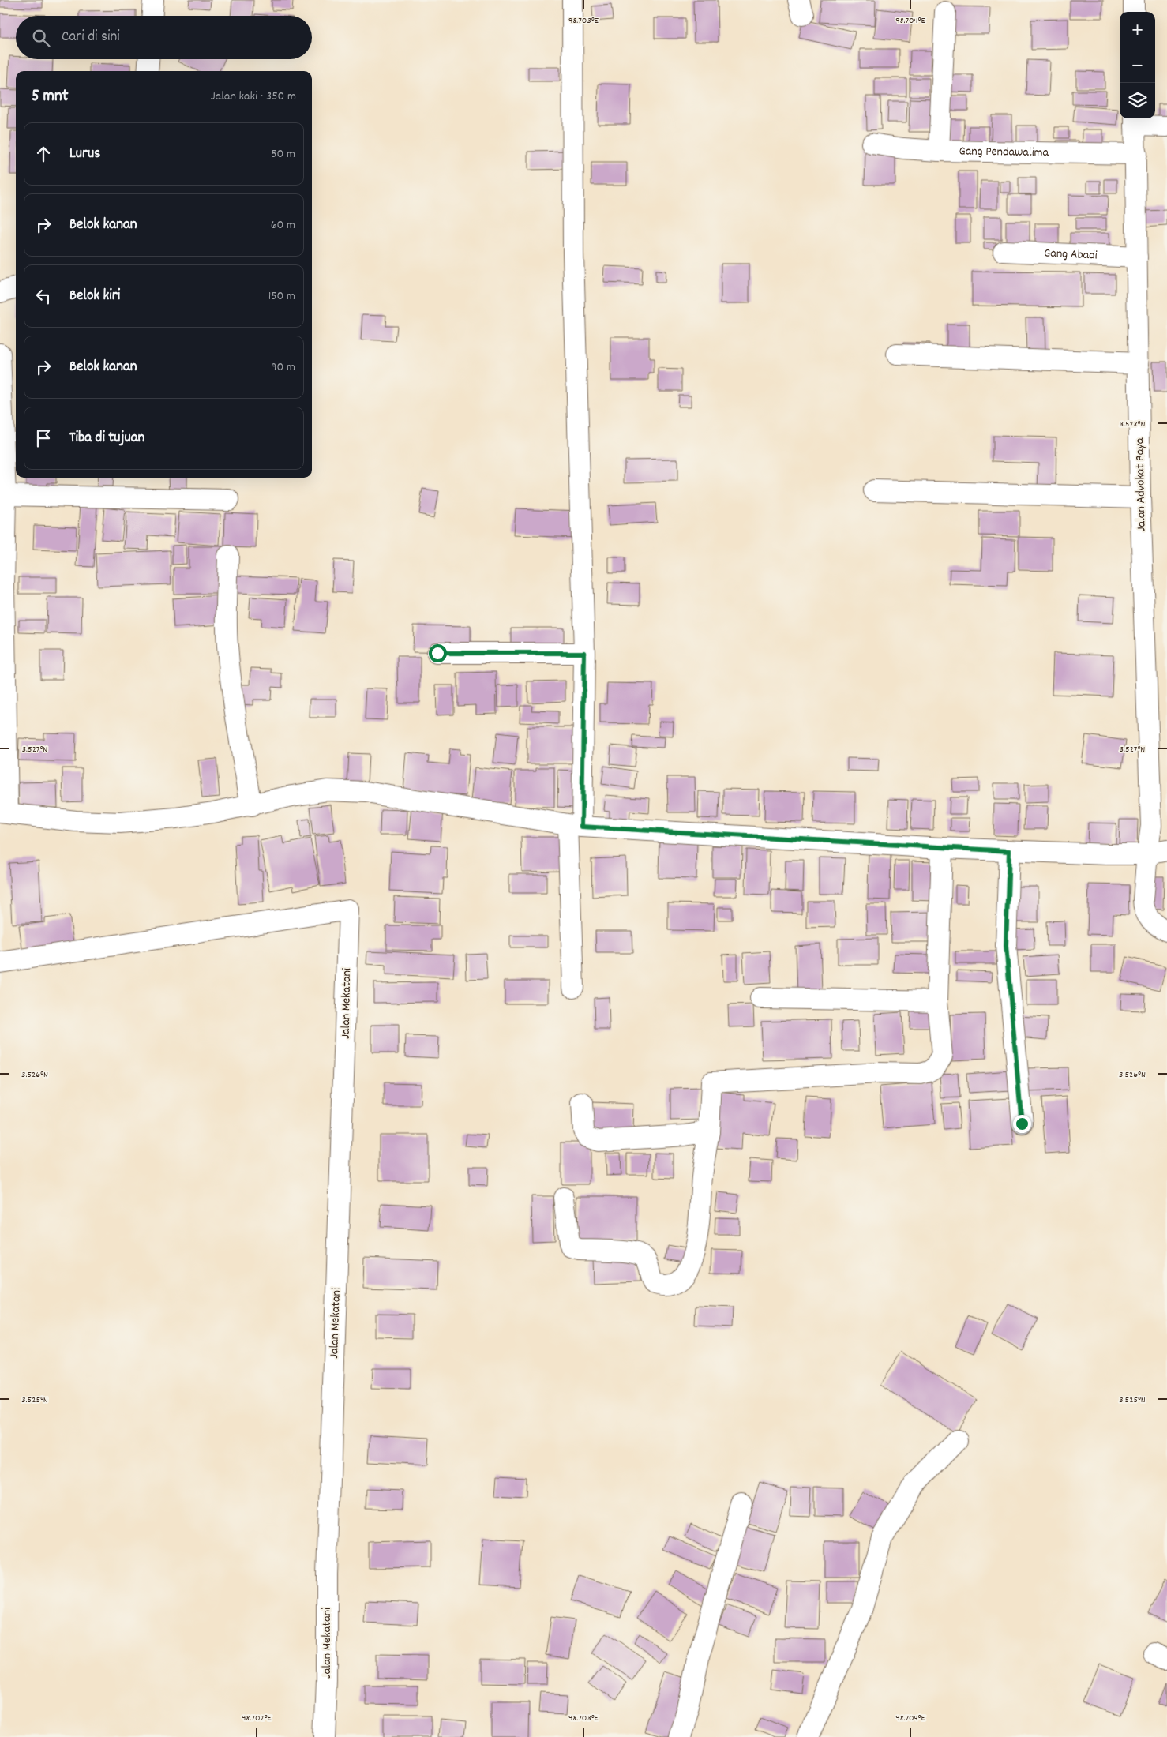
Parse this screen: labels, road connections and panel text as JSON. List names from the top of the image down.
{
  "streets": {
    "street": [
      "Gang Pendawalima",
      "Gang Abadi",
      "Jalan Advokat Raya",
      "Jalan Mekatani"
    ]
  },
  "crossings": [
    ["Gang Pendawalima", "Jalan Advokat Raya"],
    ["Gang Abadi", "Jalan Advokat Raya"]
  ],
  "page": {
    "map_buttons": ["+", "−"],
    "search": "Cari di sini",
    "heading": ["5 mnt", "Jalan kaki · 350 m"],
    "list": [
      ["Lurus", "50 m"],
      ["Belok kanan", "60 m"],
      ["Belok kiri", "150 m"],
      ["Belok kanan", "90 m"],
      "Tiba di tujuan"
    ]
  },
  "coordinates": [
    "98.703°E",
    "98.704°E",
    "3.528°N",
    "3.527°N",
    "3.526°N",
    "3.525°N",
    "98.702°E"
  ]
}
